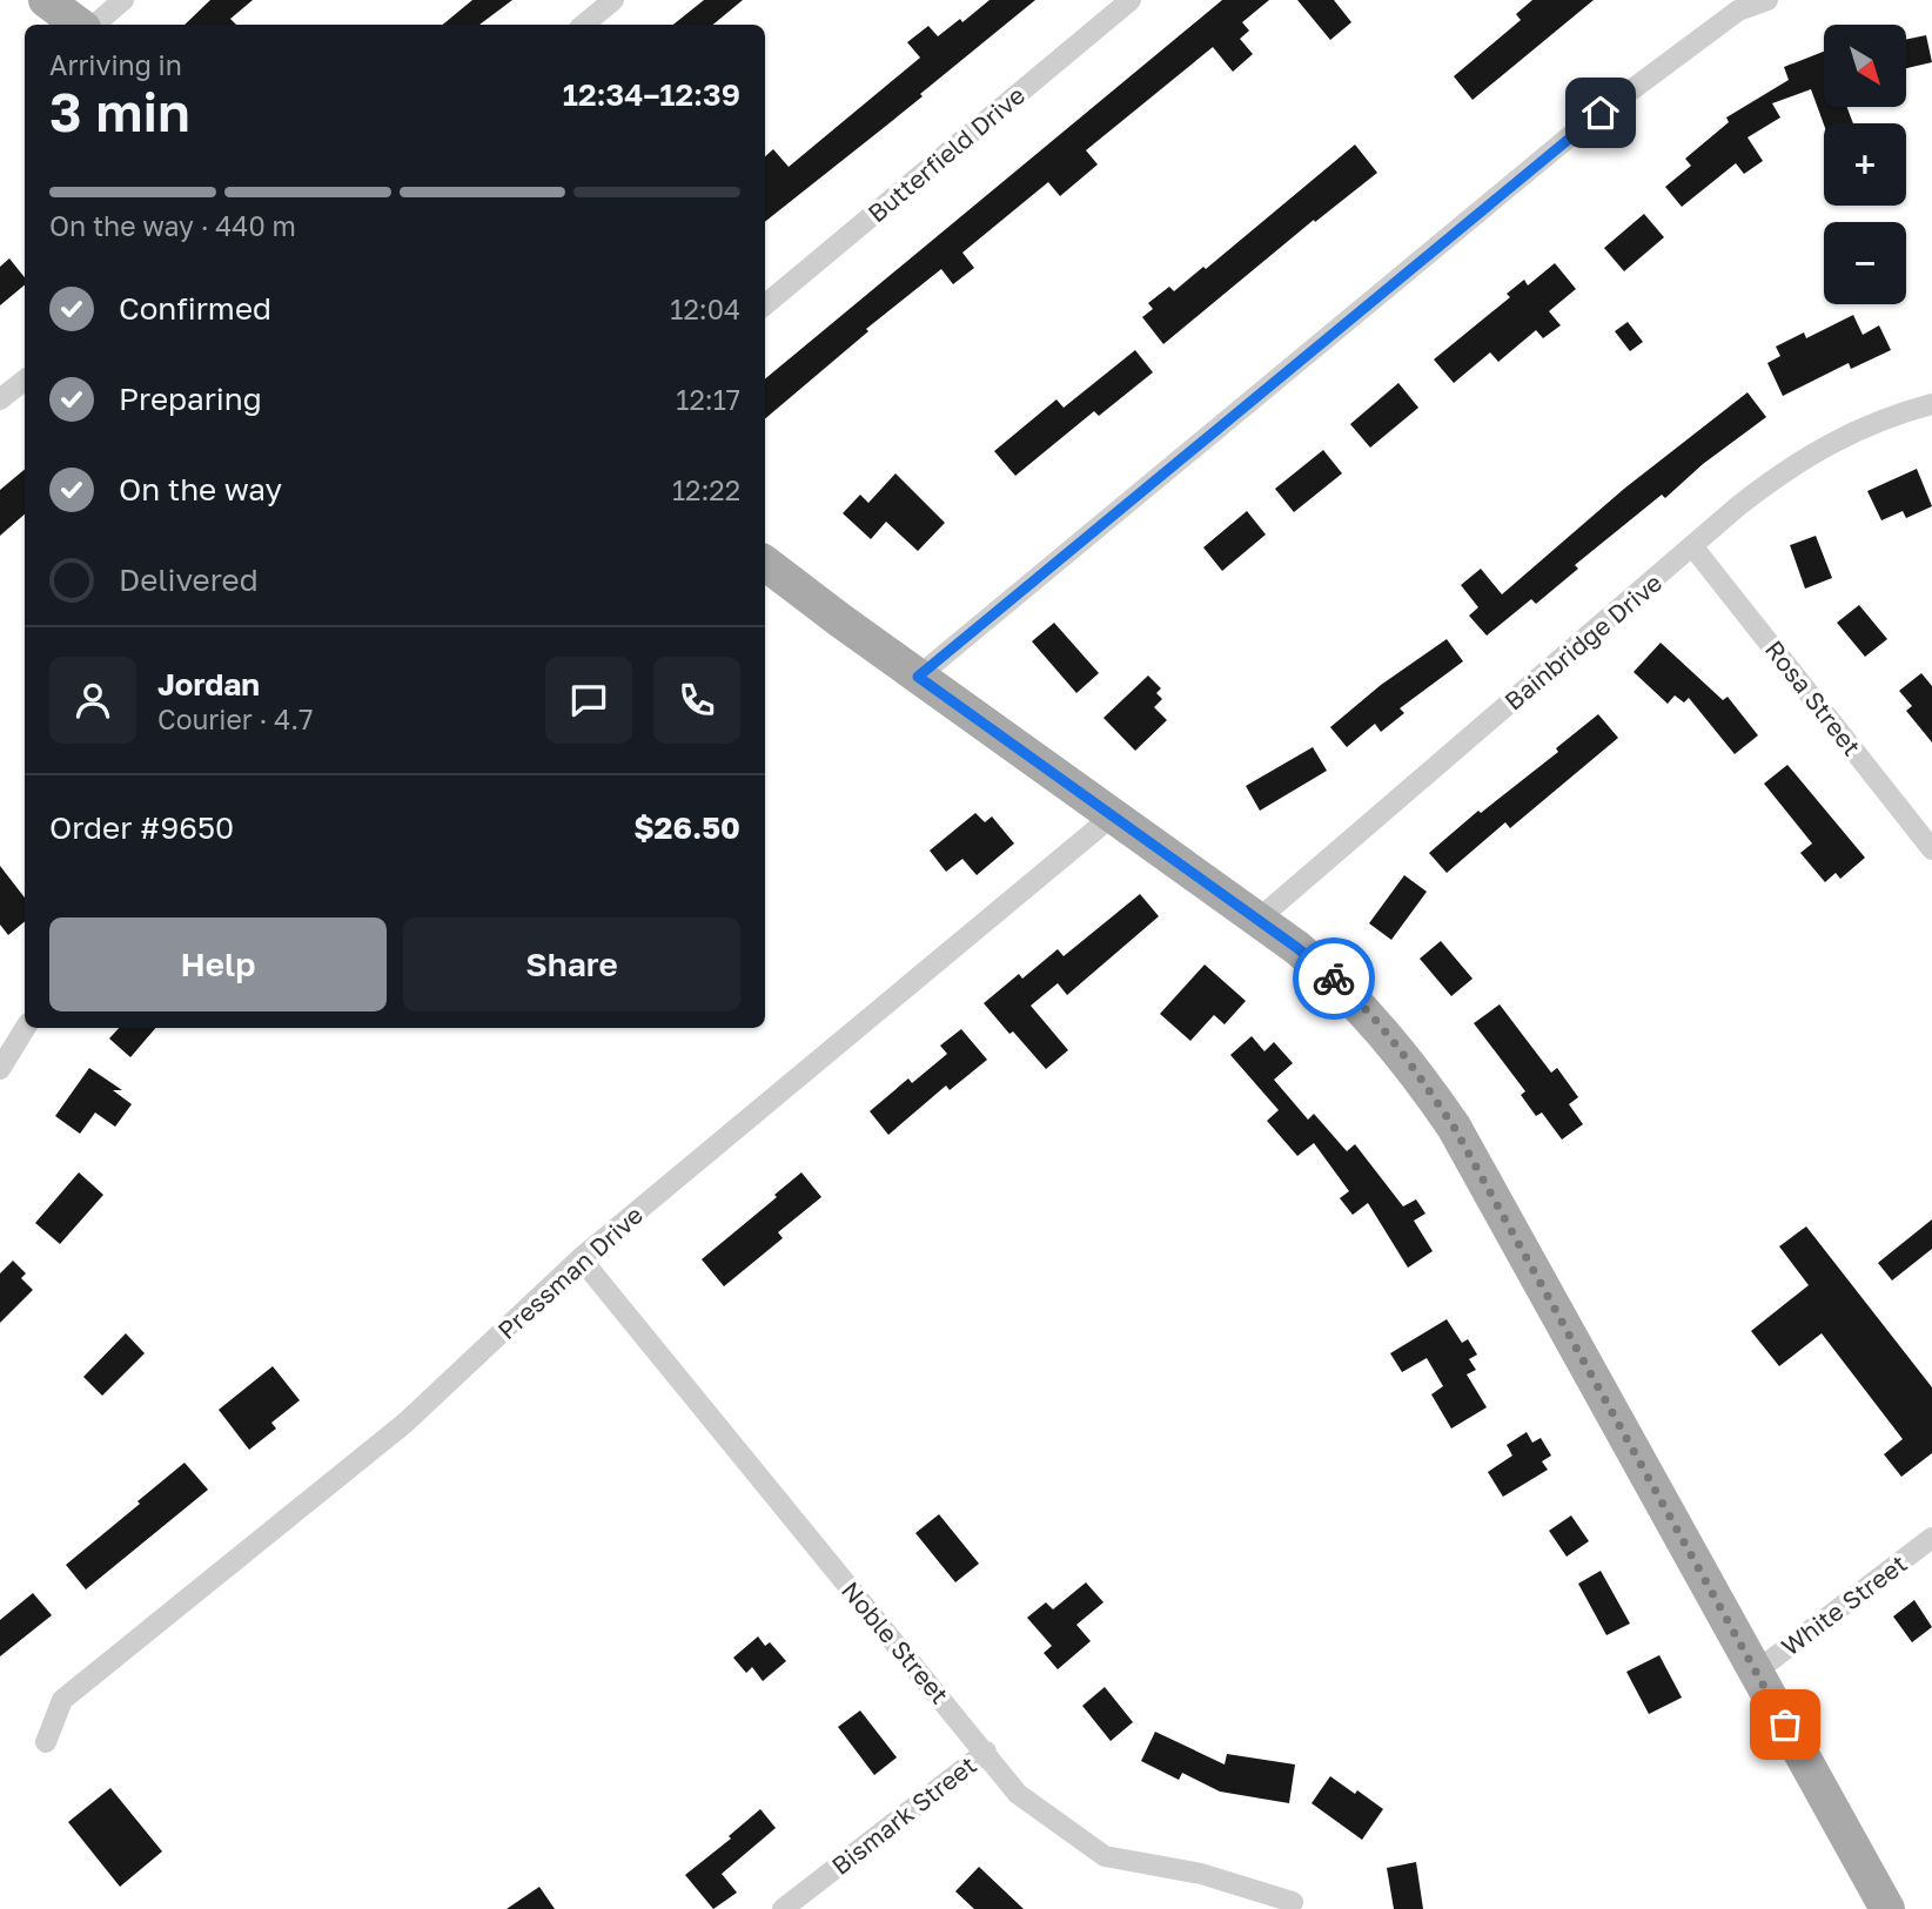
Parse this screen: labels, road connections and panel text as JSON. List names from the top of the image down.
{
  "streets": {
    "street": [
      "Butterfield Drive",
      "Bainbridge Drive",
      "Rosa Street",
      "Pressman Drive",
      "White Street",
      "Noble Street",
      "Bismark Street"
    ]
  },
  "crossings": [
    ["Bainbridge Drive", "Rosa Street"],
    ["Pressman Drive", "Noble Street"],
    ["Noble Street", "Bismark Street"]
  ],
  "north": "bottom right",
  "page": {
    "map_buttons": ["+", "−"],
    "heading": ["3 min", "Arriving in", "12:34–12:39"],
    "panel": [
      "Jordan",
      "Courier · 4.7",
      "Order #9650",
      "$26.50"
    ],
    "bar": "On the way · 440 m",
    "list": [
      ["Confirmed", "12:04"],
      ["Preparing", "12:17"],
      ["On the way", "12:22"],
      "Delivered"
    ],
    "buttons": ["Help", "Share"]
  }
}
